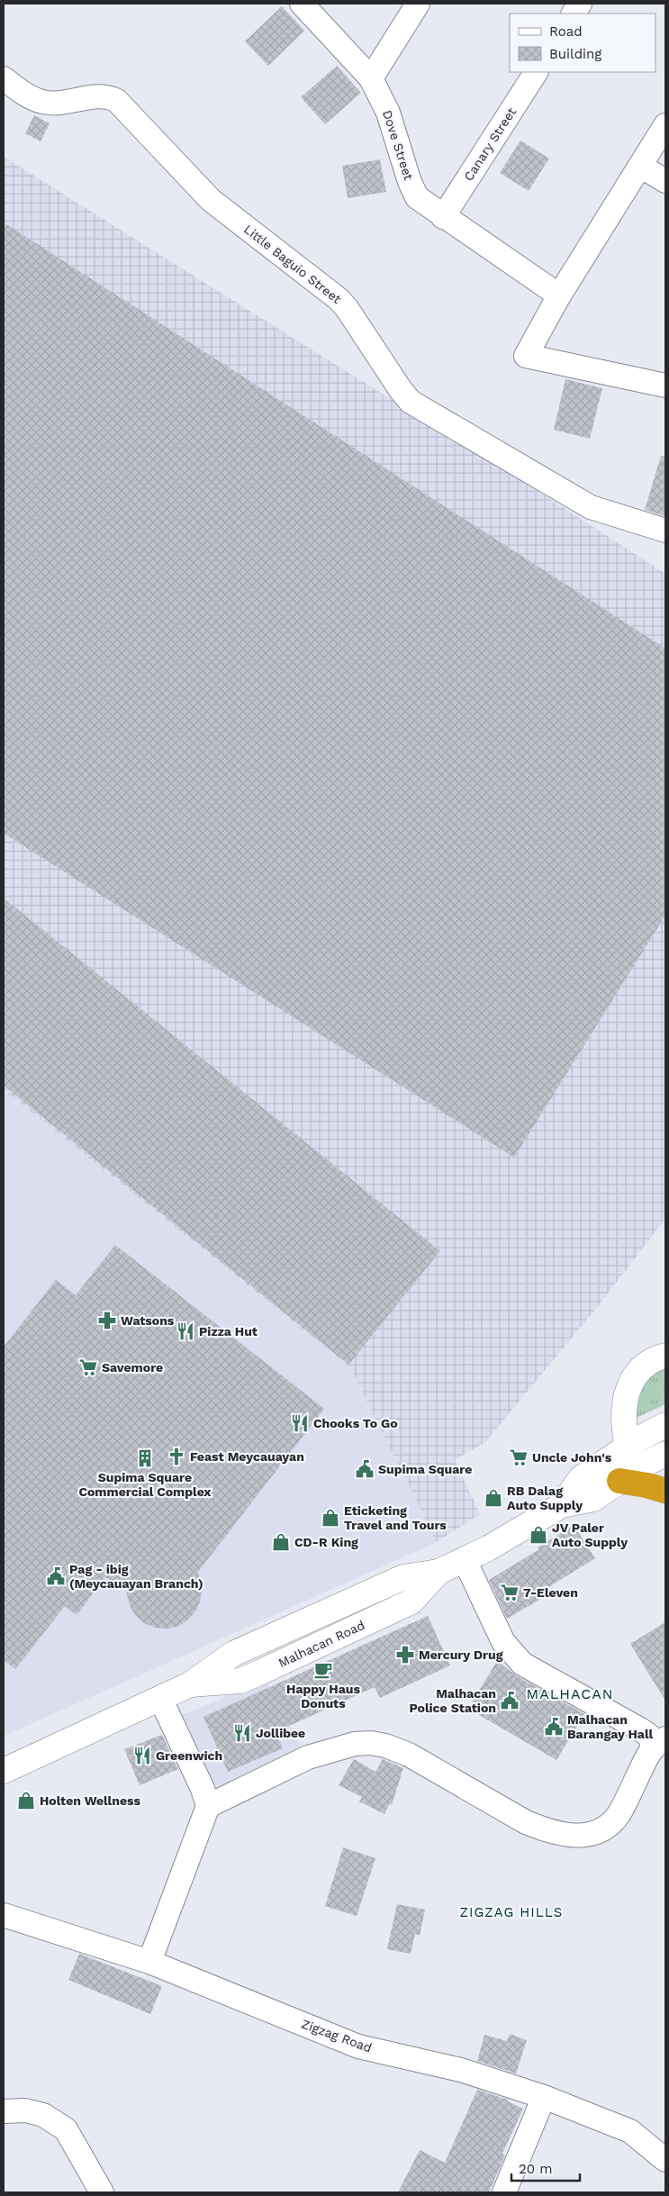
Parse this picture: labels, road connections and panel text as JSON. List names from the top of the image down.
{
  "streets": {
    "street": [
      "Canary Street",
      "Dove Street",
      "Little Baguio Street",
      "Zigzag Road"
    ]
  },
  "crossings": [
    ["Canary Street", "Dove Street"]
  ],
  "districts": ["MALHACAN", "ZIGZAG HILLS"],
  "places": {
    "pharmacy": ["Watsons", "Mercury Drug"],
    "restaurant": [
      "Pizza Hut",
      "Chooks To Go",
      "Jollibee",
      "Greenwich"
    ],
    "supermarket": ["Savemore", "Uncle John's", "7-Eleven"],
    "church": ["Feast Meycauayan"],
    "building": ["Supima Square Commercial Complex"],
    "public building": [
      "Supima Square",
      "Pag - ibig (Meycauayan Branch)",
      "Malhacan Police Station",
      "Malhacan Barangay Hall"
    ],
    "shop": [
      "RB Dalag Auto Supply",
      "Eticketing Travel and Tours",
      "JV Paler Auto Supply",
      "CD-R King",
      "Holten Wellness"
    ],
    "cafe": ["Happy Haus Donuts"]
  },
  "legend": ["Road", "Building"],
  "scale_bar": "20 m"
}
